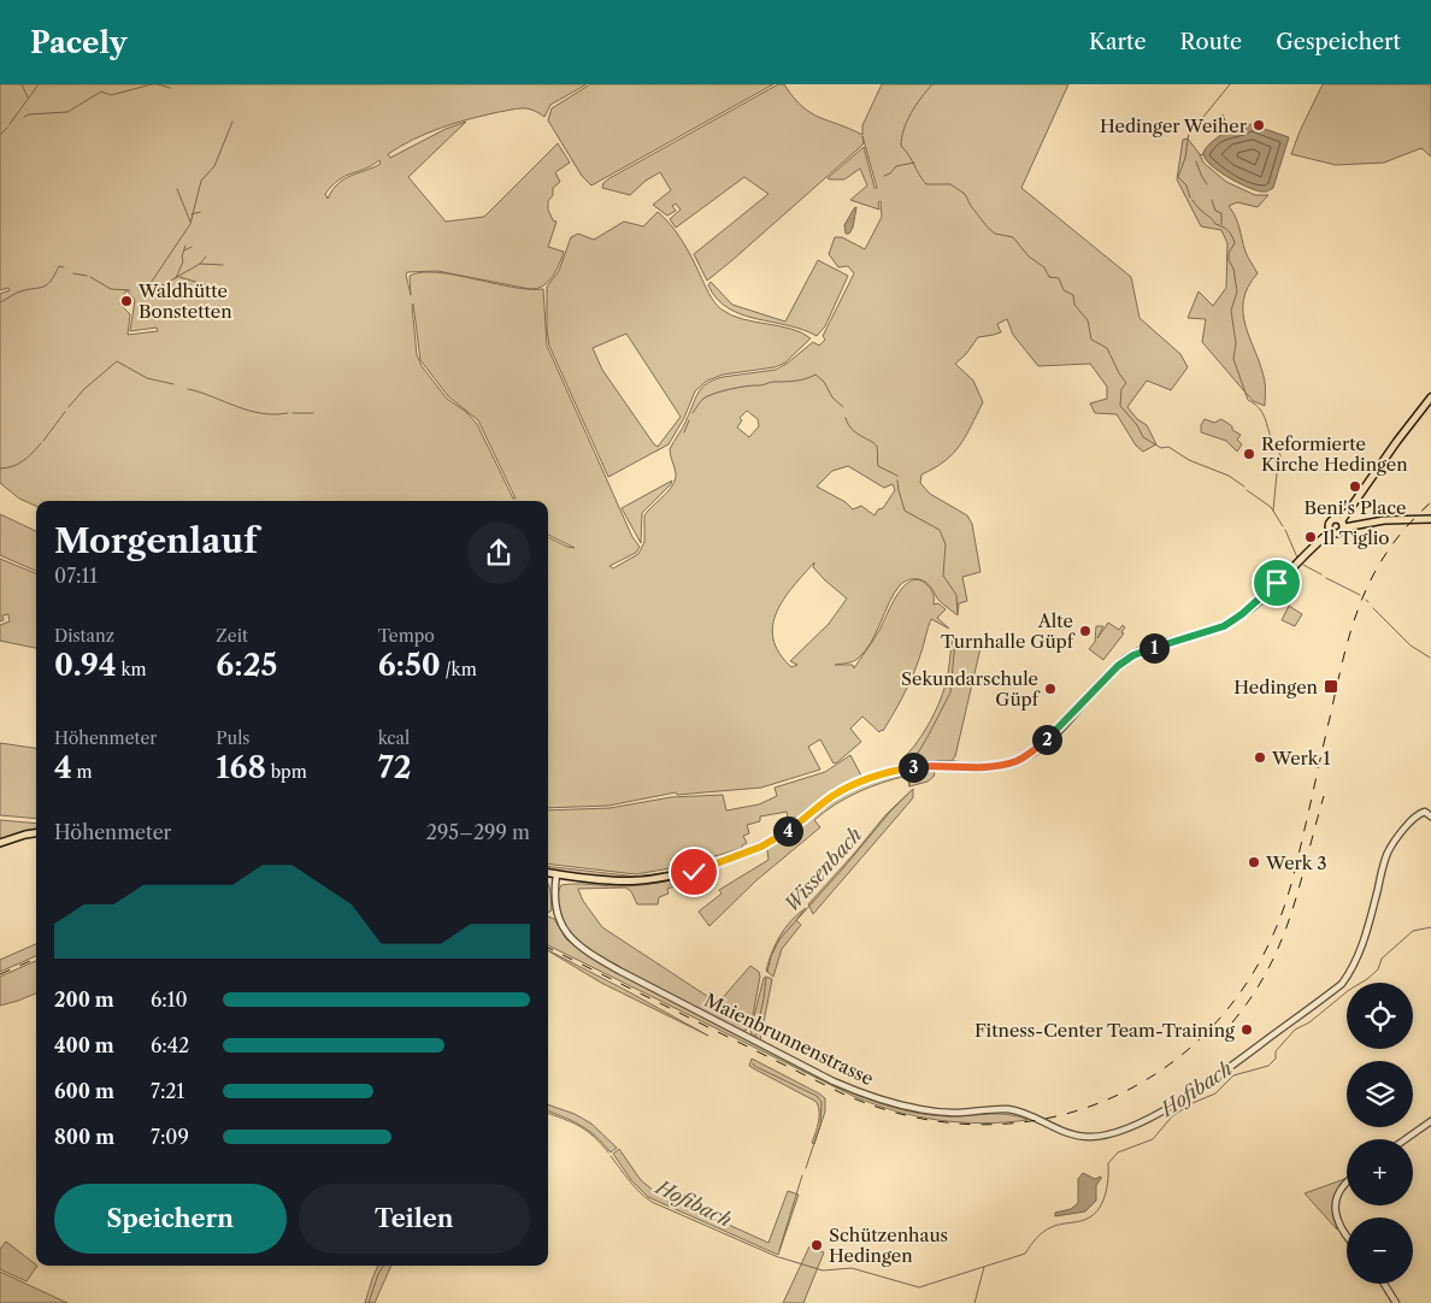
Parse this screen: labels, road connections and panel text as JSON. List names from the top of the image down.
{
  "streets": {
    "street": ["Maienbrunnenstrasse"]
  },
  "water": ["Wissenbach", "Hofibach"],
  "places": {
    "other": [
      "Hedinger Weiher",
      "Waldhütte Bonstetten",
      "Reformierte Kirche Hedingen",
      "Beni's Place",
      "Il Tiglio",
      "Alte Turnhalle Güpf",
      "Sekundarschule Güpf",
      "Werk 1",
      "Werk 3",
      "Fitness-Center Team-Training",
      "Schützenhaus Hedingen"
    ],
    "transit": ["Hedingen"]
  },
  "page": {
    "header": "Pacely",
    "nav": ["Karte", "Route", "Gespeichert"],
    "heading": ["Morgenlauf", "07:11"],
    "stats": [
      ["Distanz", "0.94 km"],
      ["Zeit", "6:25"],
      ["Tempo", "6:50 /km"],
      ["Höhenmeter", "4 m"],
      ["Puls", "168 bpm"],
      ["kcal", "72"]
    ],
    "pins": [
      "1",
      "2",
      "3",
      "4"
    ],
    "chart": ["Höhenmeter", "295–299 m"],
    "list": [
      {
        "name": "200 m",
        "note": "6:10"
      },
      {
        "name": "400 m",
        "note": "6:42"
      },
      {
        "name": "600 m",
        "note": "7:21"
      },
      {
        "name": "800 m",
        "note": "7:09"
      }
    ],
    "map_buttons": ["+", "−"],
    "buttons": ["Speichern", "Teilen"]
  }
}
